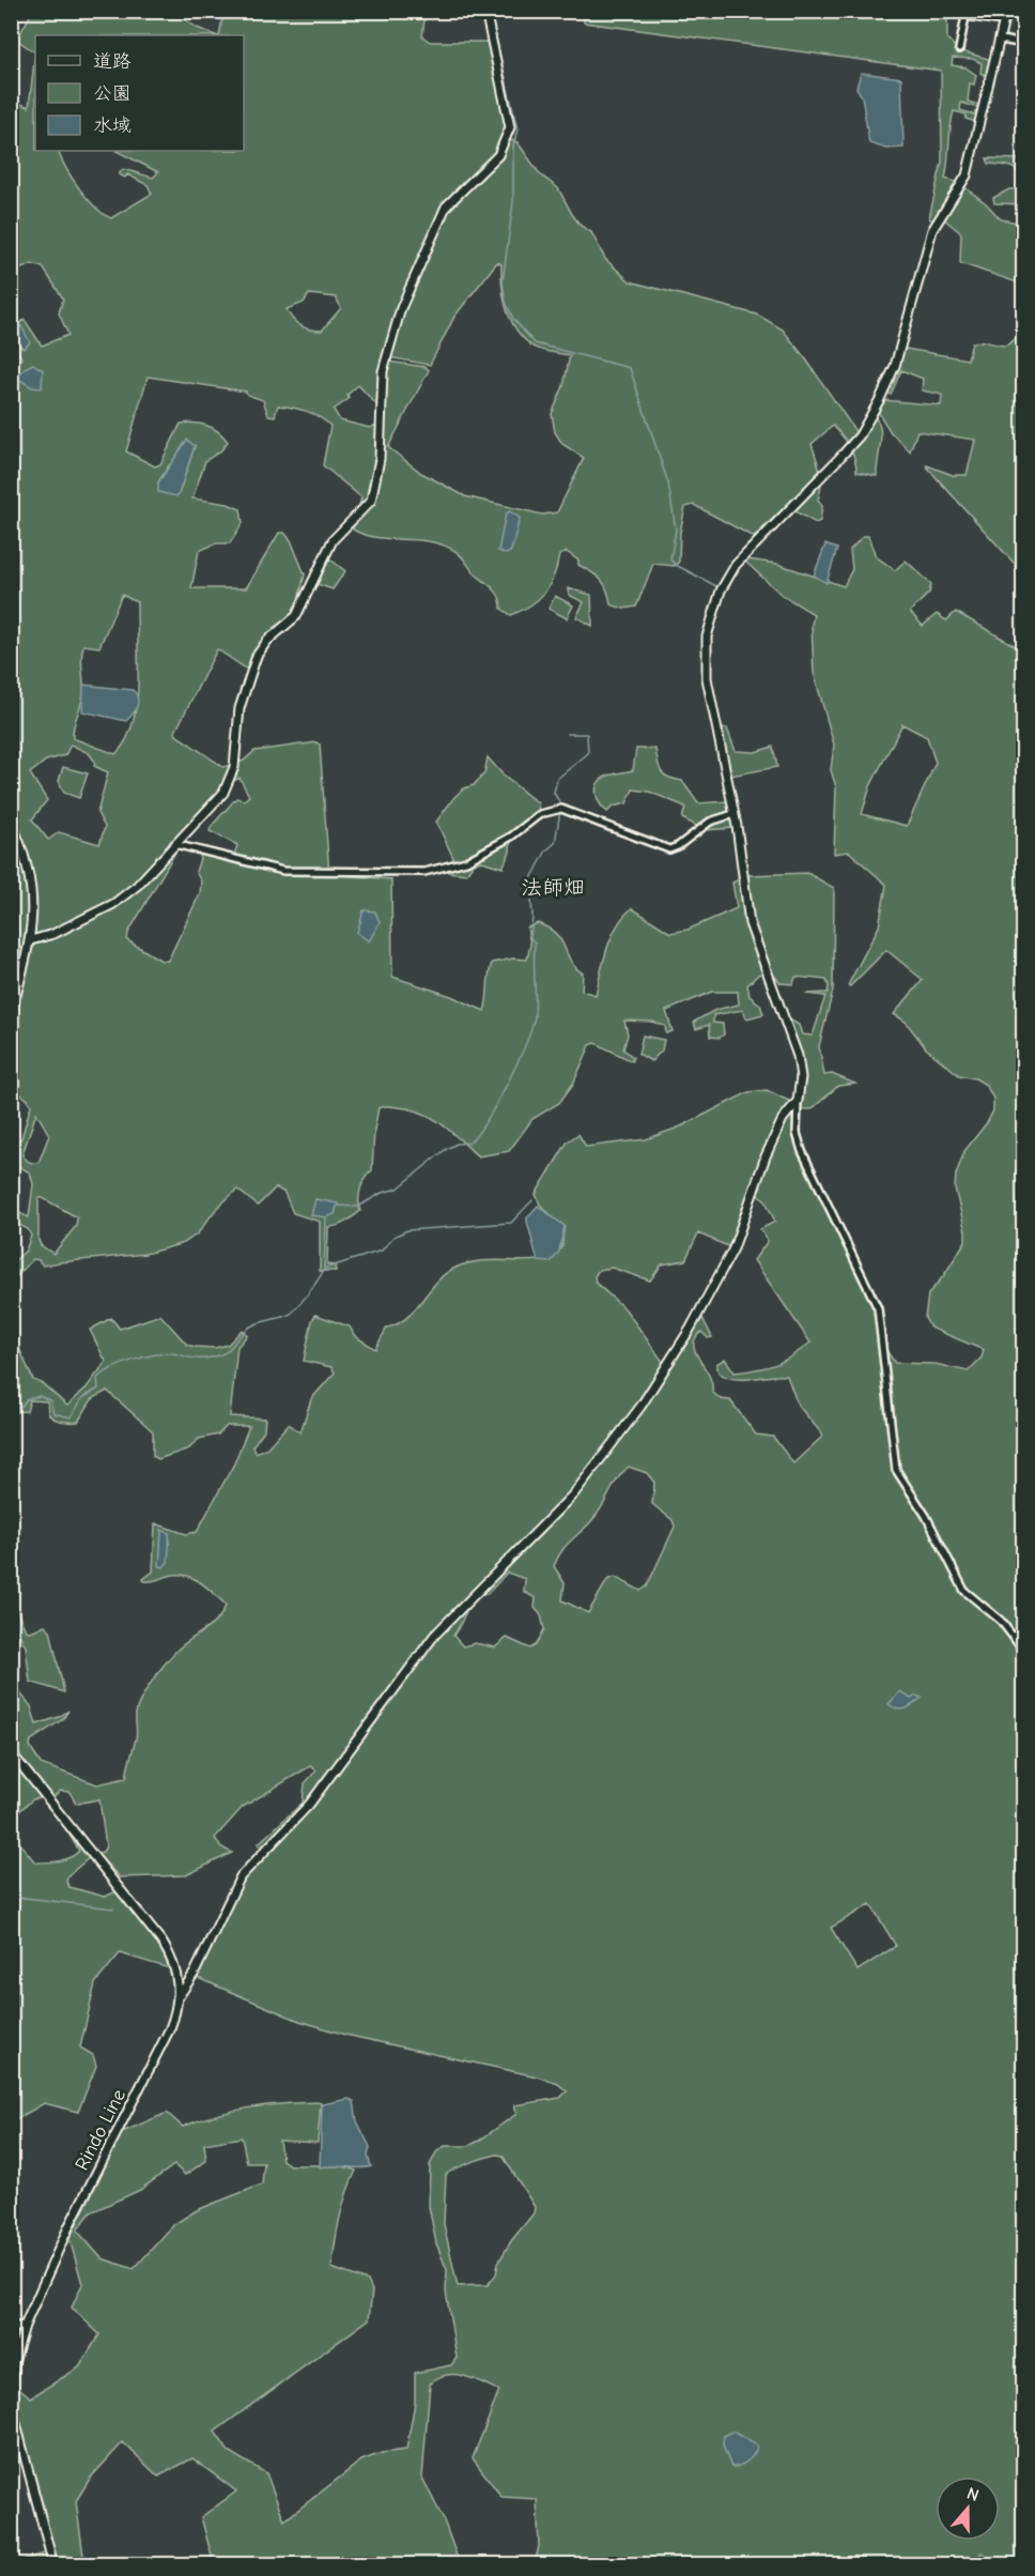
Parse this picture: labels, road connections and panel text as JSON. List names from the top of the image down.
{
  "streets": {
    "street": ["Rindo Line"]
  },
  "districts": ["法師畑"],
  "legend": ["道路", "公園", "水域"],
  "north": "top"
}
